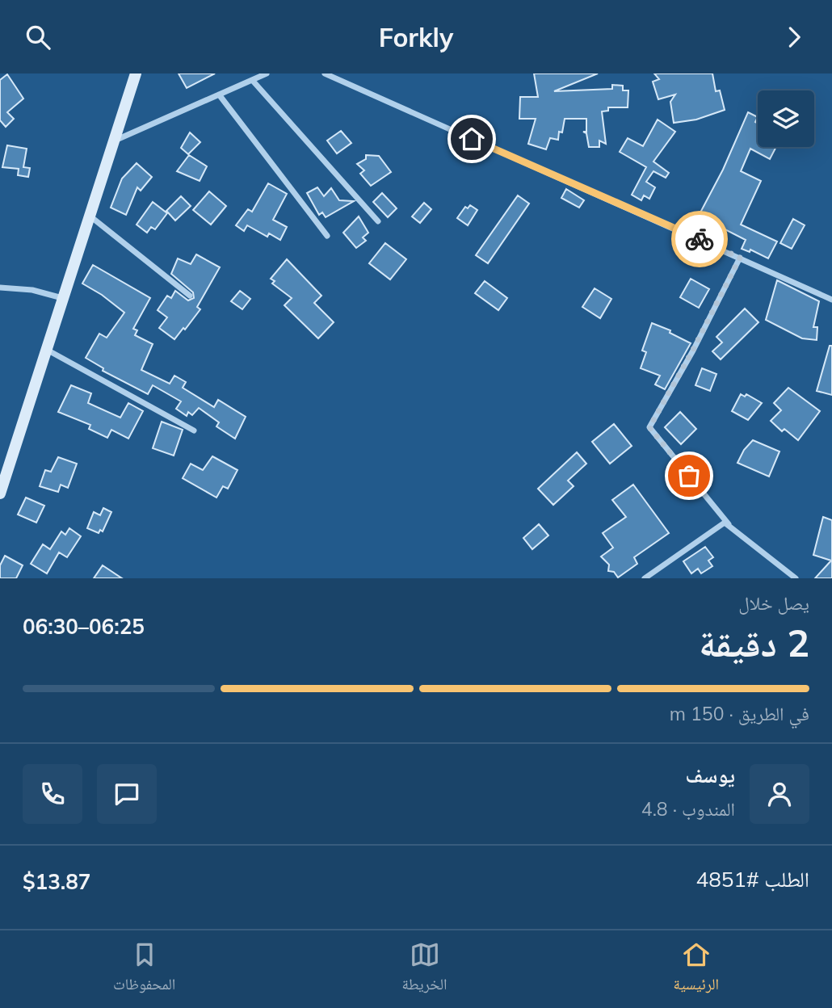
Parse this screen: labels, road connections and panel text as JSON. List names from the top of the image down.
{
  "page": {
    "header": "Forkly",
    "heading": ["2 دقيقة", "يصل خلال", "06:25–06:30"],
    "panel": [
      "يوسف",
      "المندوب · 4.8",
      "الطلب #4851",
      "$13.87"
    ],
    "bar": "في الطريق · 150 m",
    "tabs": ["الرئيسية", "الخريطة", "المحفوظات"]
  }
}
